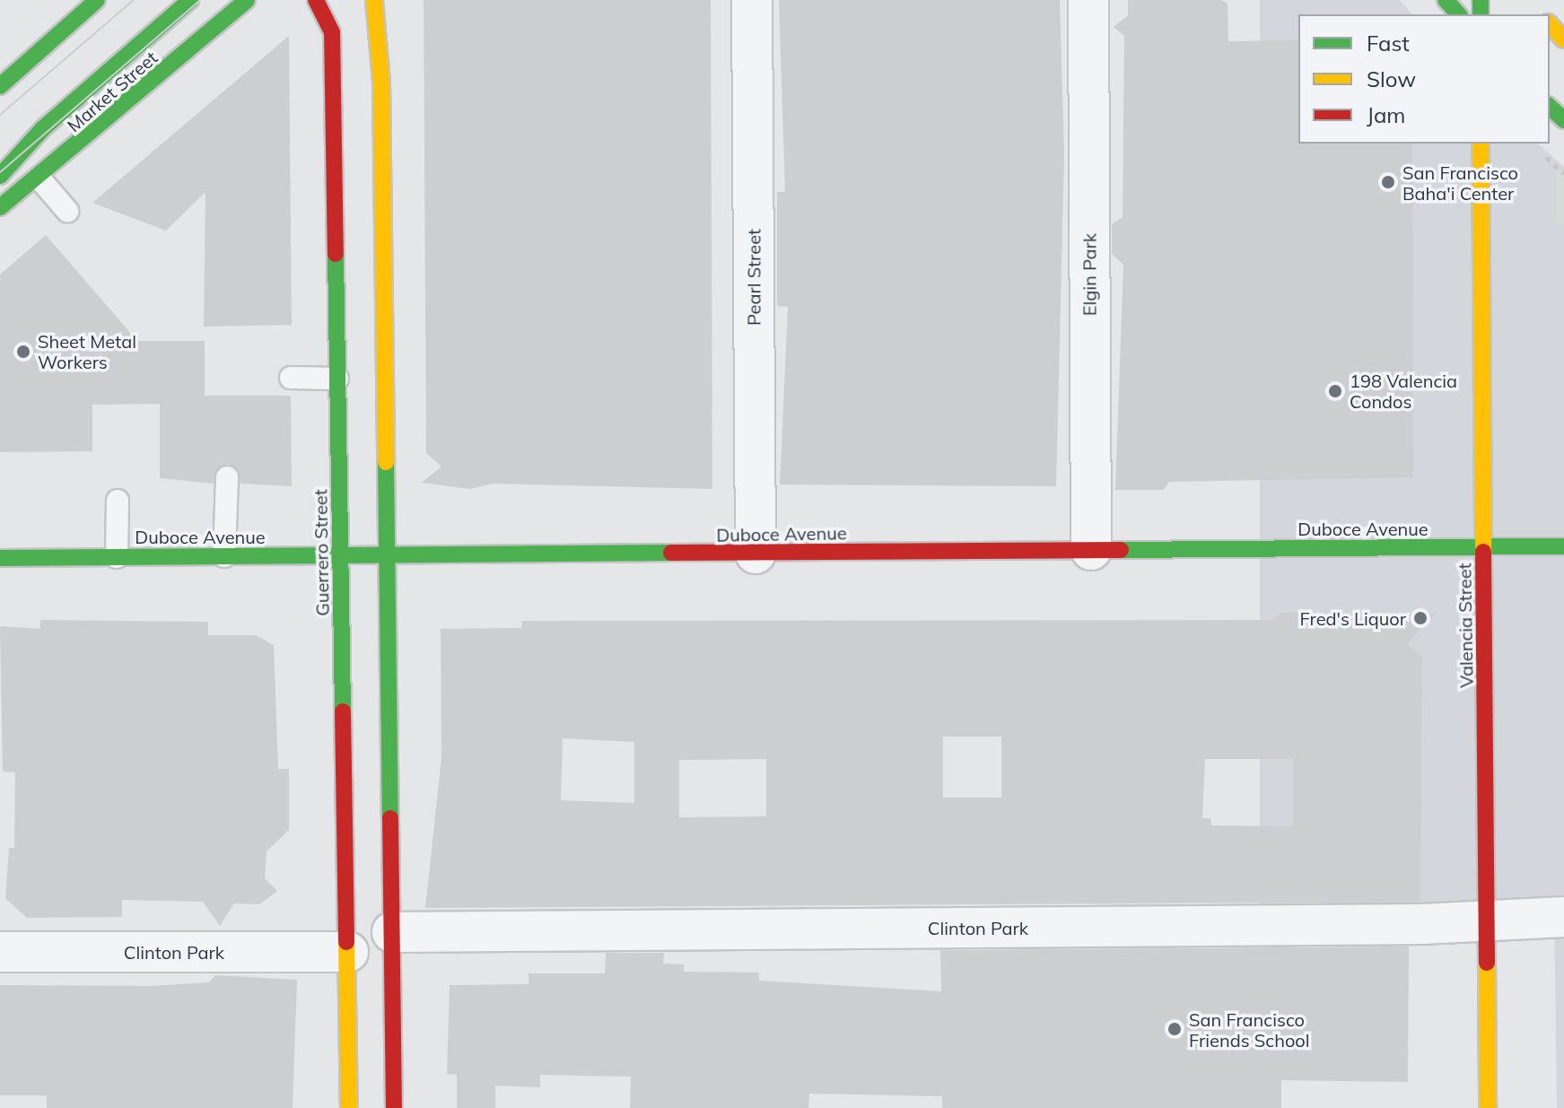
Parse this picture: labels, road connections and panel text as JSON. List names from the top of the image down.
{
  "streets": {
    "main road": [
      "Market Street",
      "Duboce Avenue",
      "Guerrero Street",
      "Valencia Street"
    ],
    "street": ["Elgin Park", "Pearl Street", "Clinton Park"]
  },
  "crossings": [
    ["Elgin Park", "Duboce Avenue"],
    ["Pearl Street", "Duboce Avenue"],
    ["Duboce Avenue", "Guerrero Street"],
    ["Duboce Avenue", "Valencia Street"],
    ["Guerrero Street", "Clinton Park"],
    ["Valencia Street", "Clinton Park"]
  ],
  "places": [
    "San Francisco Baha'i Center",
    "Sheet Metal Workers",
    "198 Valencia Condos",
    "Fred's Liquor",
    "San Francisco Friends School"
  ],
  "legend": ["Fast", "Slow", "Jam"]
}
